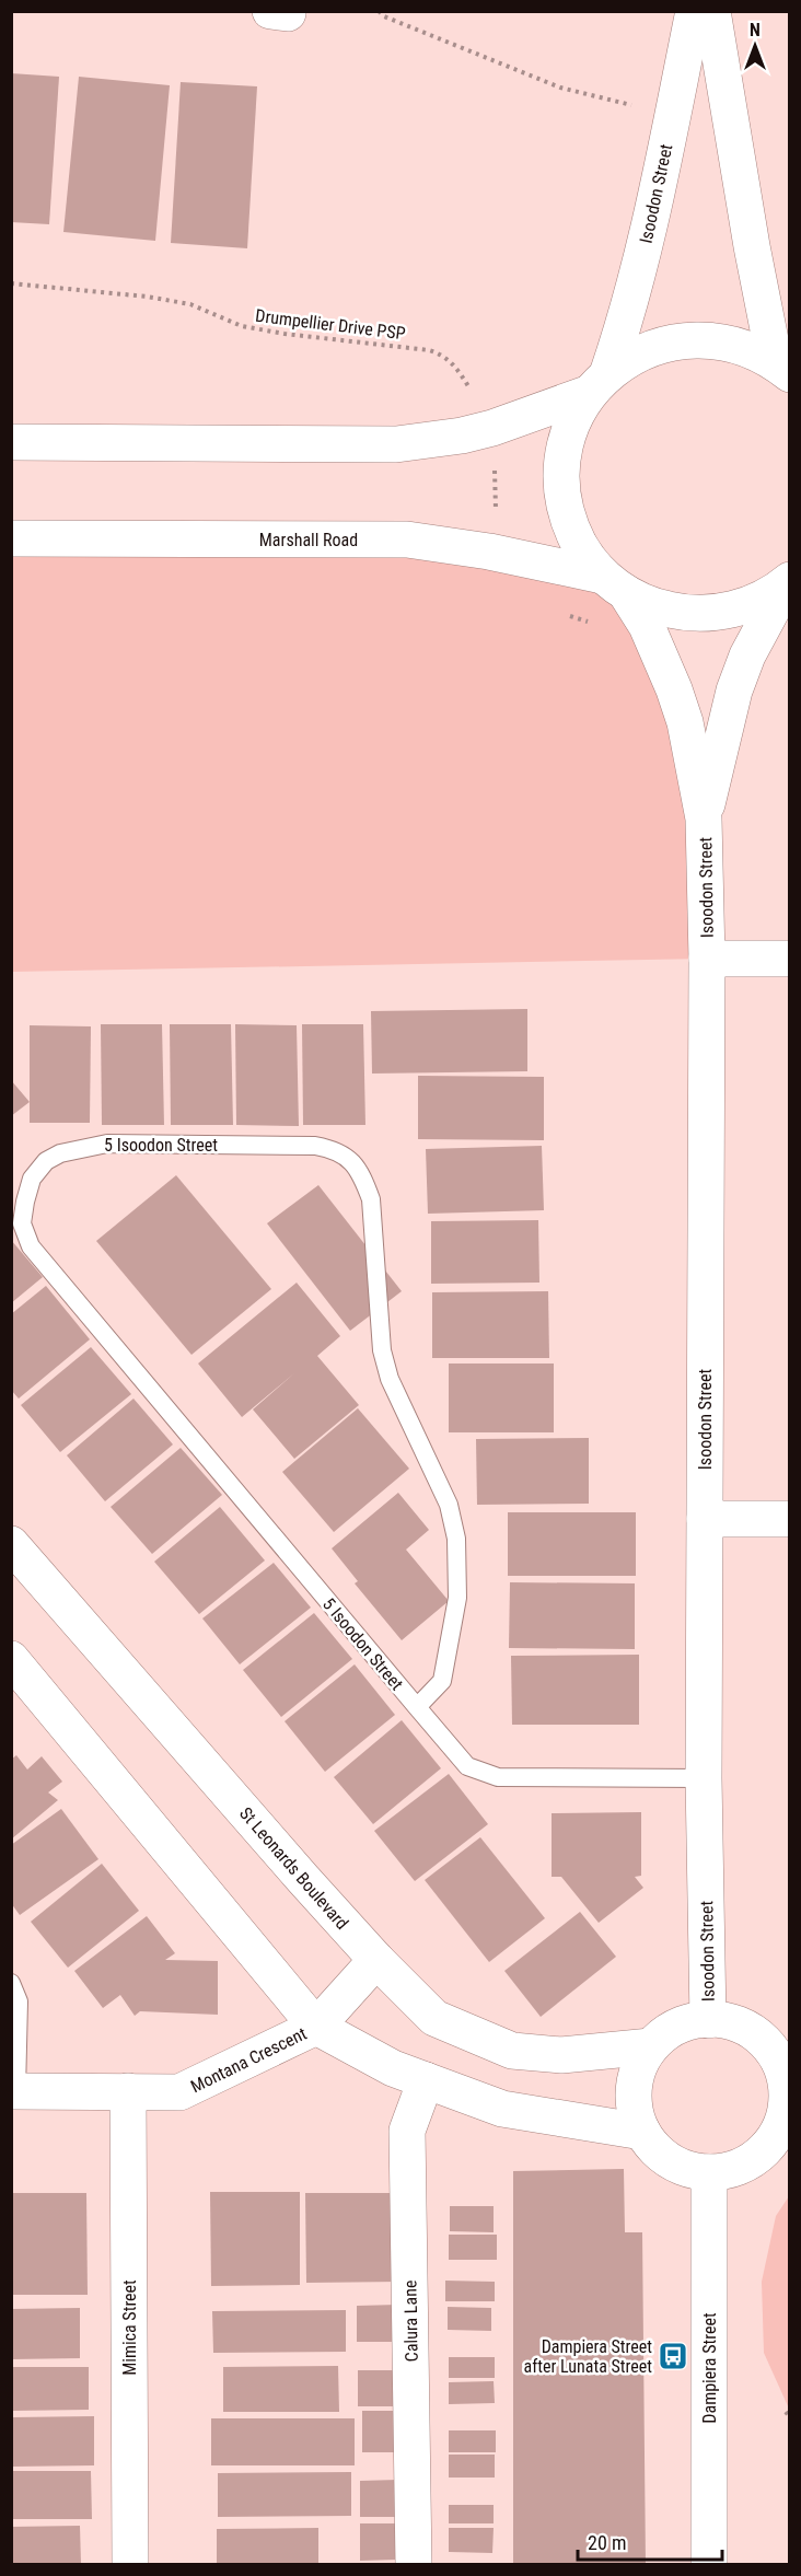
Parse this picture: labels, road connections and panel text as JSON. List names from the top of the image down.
{
  "streets": {
    "street": [
      "Isoodon Street",
      "Marshall Road",
      "St Leonards Boulevard",
      "Montana Crescent",
      "Calura Lane",
      "Mimica Street",
      "Dampiera Street"
    ],
    "lane": ["5 Isoodon Street"],
    "path": ["Drumpellier Drive PSP"]
  },
  "crossings": [
    ["Isoodon Street", "Marshall Road"],
    ["Isoodon Street", "5 Isoodon Street"],
    ["Isoodon Street", "St Leonards Boulevard"],
    ["Isoodon Street", "Dampiera Street"],
    ["St Leonards Boulevard", "Montana Crescent"],
    ["St Leonards Boulevard", "Dampiera Street"],
    ["Montana Crescent", "Mimica Street"]
  ],
  "places": {
    "bus stop": ["Dampiera Street after Lunata Street"]
  },
  "scale_bar": "20 m",
  "north": "top"
}
